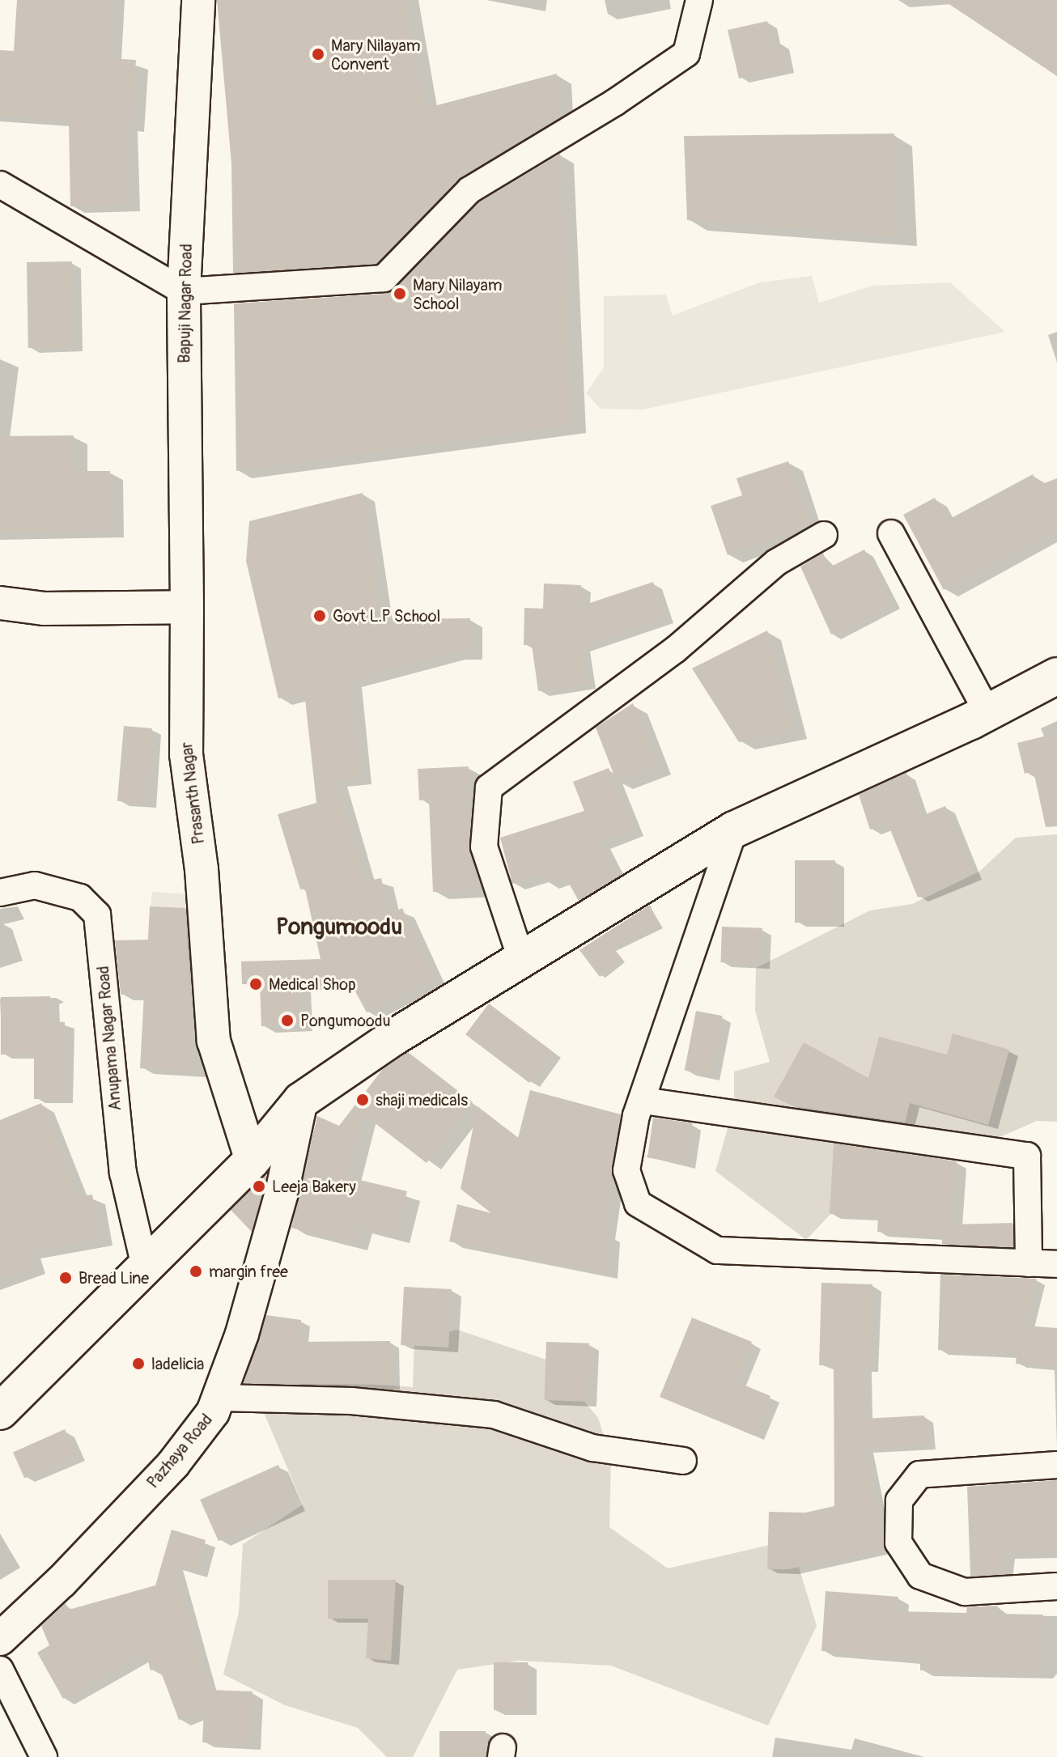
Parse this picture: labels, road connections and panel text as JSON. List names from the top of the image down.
{
  "streets": {
    "street": [
      "Bapuji Nagar Road",
      "Prasanth Nagar",
      "Anupama Nagar Road",
      "Pazhaya Road"
    ]
  },
  "crossings": [
    ["Bapuji Nagar Road", "Prasanth Nagar"]
  ],
  "districts": ["Pongumoodu"],
  "places": [
    "Mary Nilayam Convent",
    "Mary Nilayam School",
    "Govt L.P School",
    "Medical Shop",
    "Pongumoodu",
    "shaji medicals",
    "Leeja Bakery",
    "margin free",
    "Bread Line",
    "ladelicia"
  ]
}
